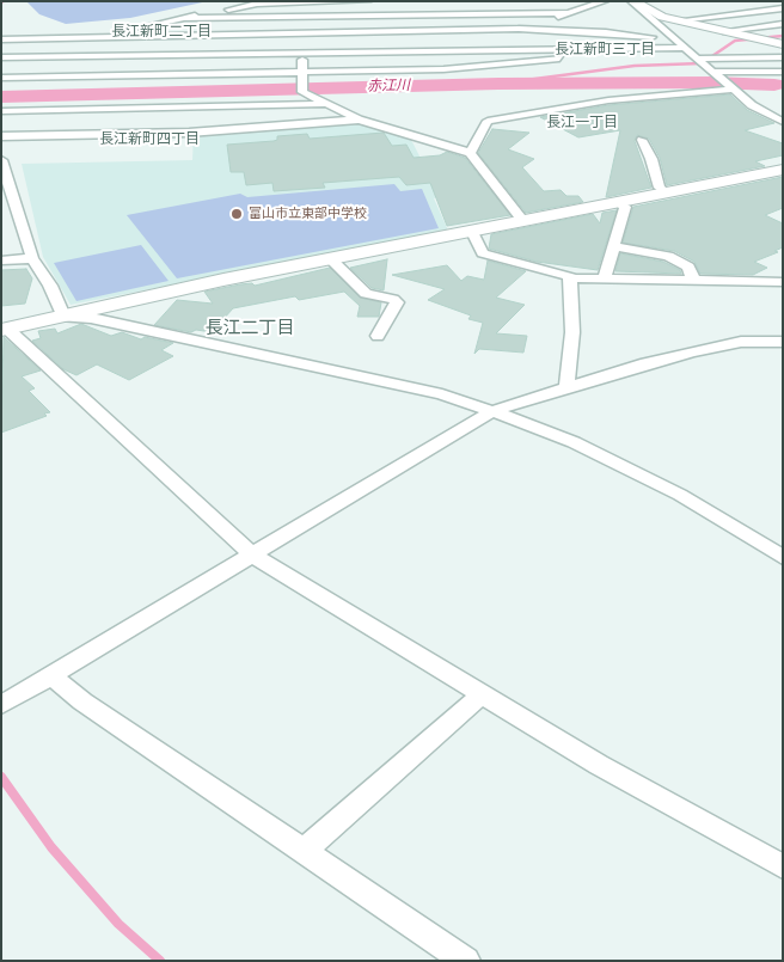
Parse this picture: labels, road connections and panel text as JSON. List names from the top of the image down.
{
  "districts": [
    "長江新町二丁目",
    "長江新町三丁目",
    "長江一丁目",
    "長江新町四丁目",
    "長江二丁目"
  ],
  "water": ["赤江川"],
  "places": ["富山市立東部中学校"]
}
